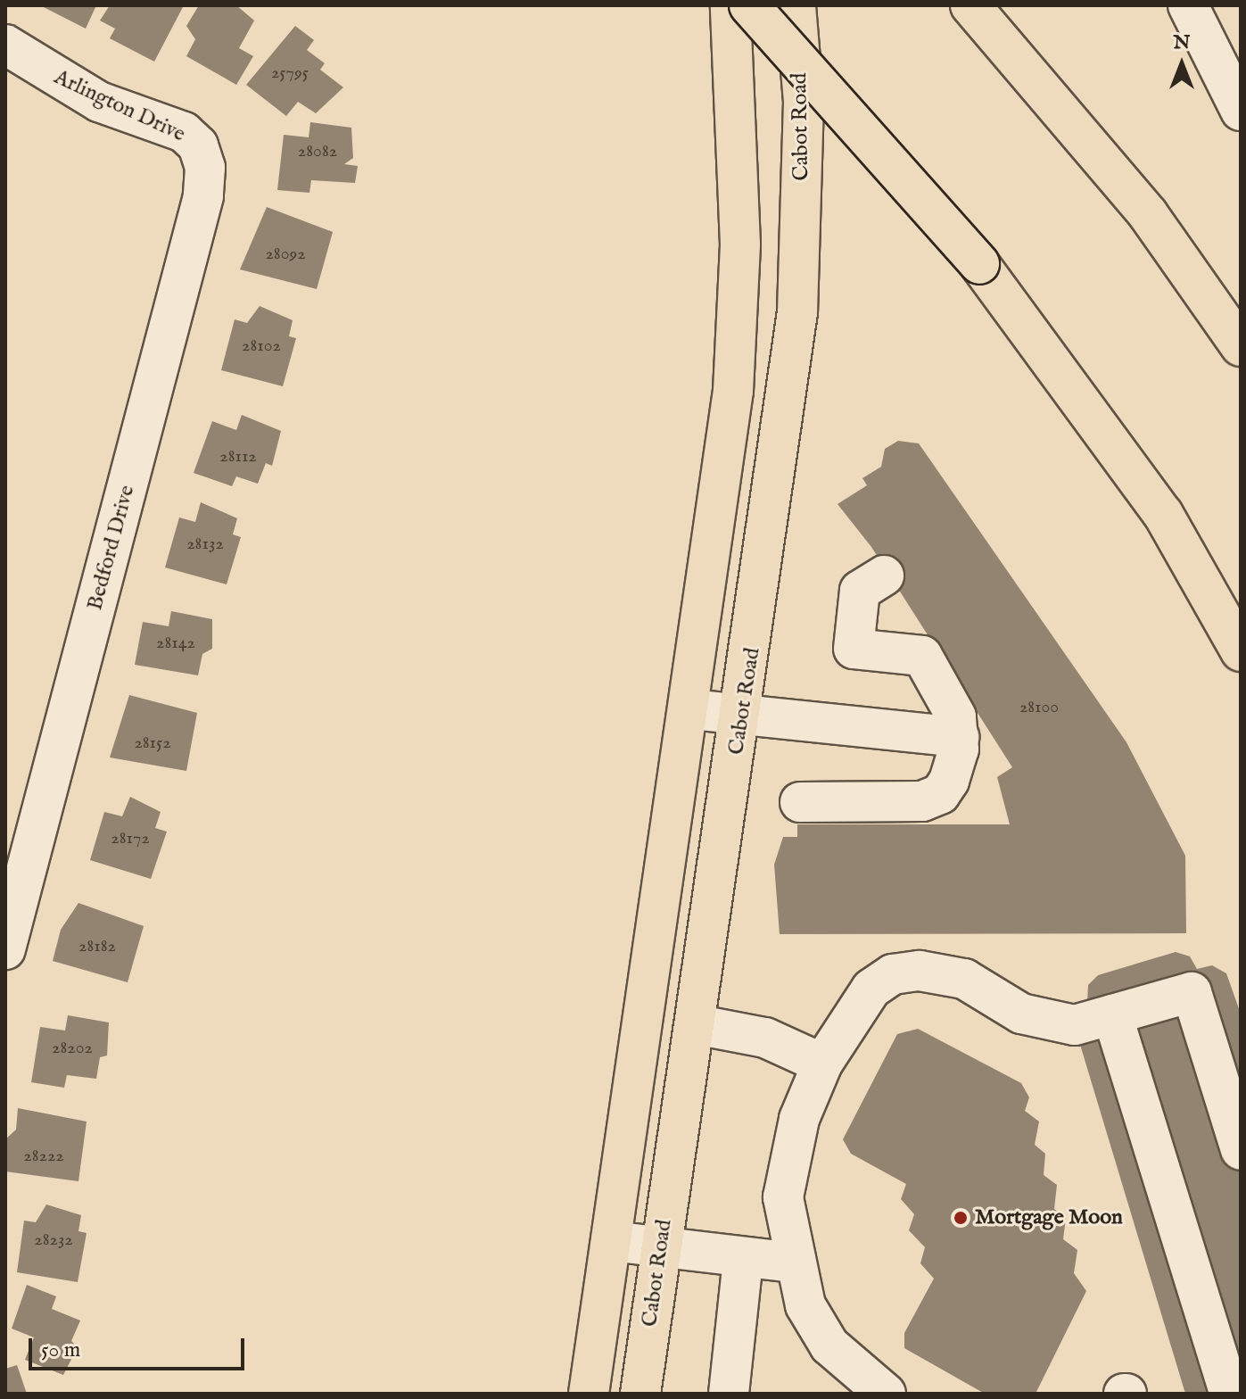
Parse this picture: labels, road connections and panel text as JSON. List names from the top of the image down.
{
  "streets": {
    "main road": ["Cabot Road"],
    "street": ["Arlington Drive", "Bedford Drive"]
  },
  "crossings": [
    ["Arlington Drive", "Bedford Drive"]
  ],
  "places": ["Mortgage Moon"],
  "house_numbers": [
    "25795",
    "28082",
    "28092",
    "28102",
    "28112",
    "28132",
    "28142",
    "28100",
    "28152",
    "28172",
    "28182",
    "28202",
    "28222",
    "28232"
  ],
  "scale_bar": "50 m",
  "north": "top"
}
